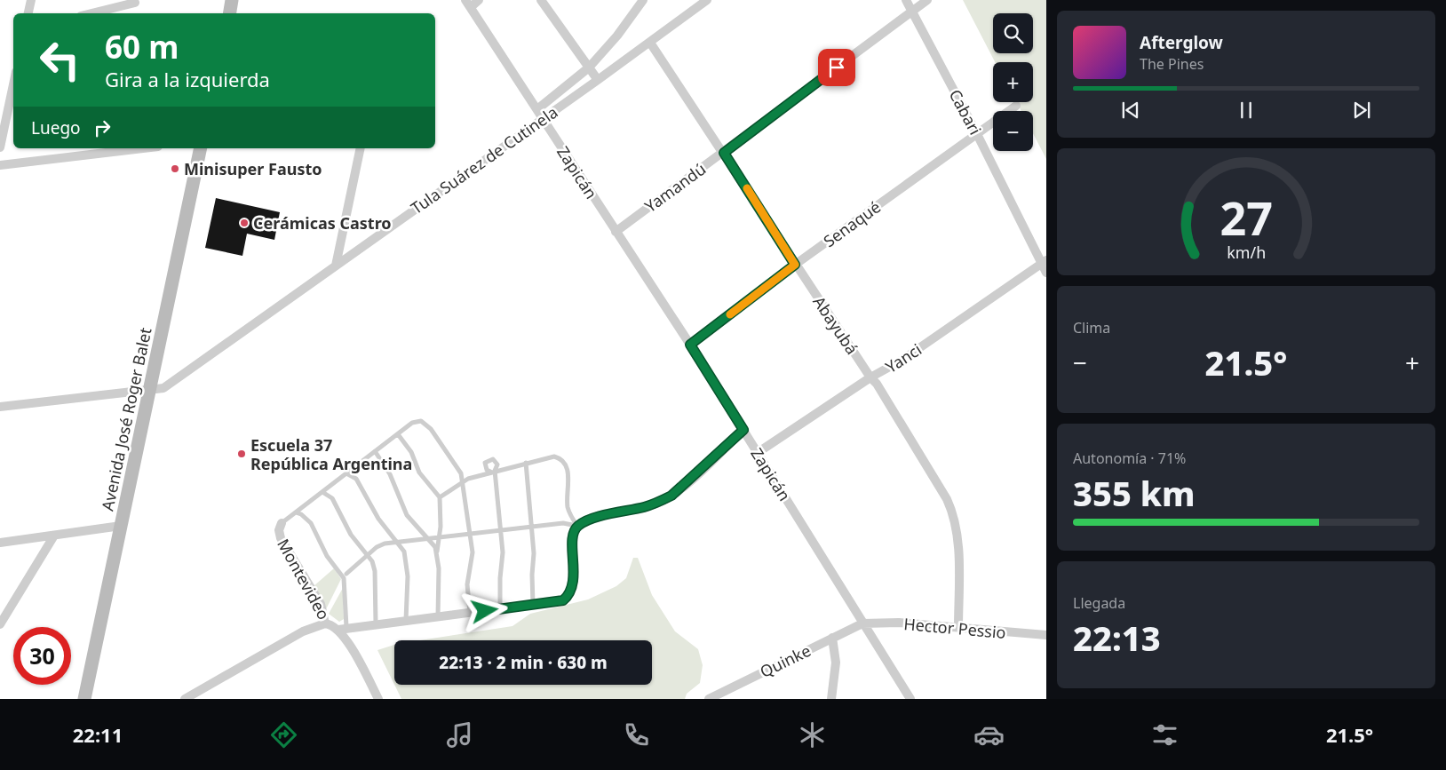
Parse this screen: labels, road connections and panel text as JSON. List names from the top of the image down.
{
  "streets": {
    "street": [
      "Cabari",
      "Tula Suárez de Cutinela",
      "Zapicán",
      "Yamandú",
      "Senaqué",
      "Abayubá",
      "Yanci",
      "Avenida José Roger Balet",
      "Montevideo",
      "Hector Pessio",
      "Quinke"
    ]
  },
  "crossings": [
    ["Cabari", "Yamandú"],
    ["Cabari", "Senaqué"],
    ["Cabari", "Yanci"],
    ["Tula Suárez de Cutinela", "Zapicán"],
    ["Tula Suárez de Cutinela", "Abayubá"],
    ["Tula Suárez de Cutinela", "Avenida José Roger Balet"],
    ["Zapicán", "Yamandú"],
    ["Zapicán", "Senaqué"],
    ["Zapicán", "Yanci"],
    ["Zapicán", "Hector Pessio"],
    ["Zapicán", "Quinke"],
    ["Yamandú", "Abayubá"],
    ["Senaqué", "Abayubá"],
    ["Abayubá", "Yanci"],
    ["Abayubá", "Hector Pessio"],
    ["Hector Pessio", "Quinke"]
  ],
  "places": ["Minisuper Fausto", "Cerámicas Castro", "Escuela 37 República Argentina"],
  "page": {
    "map_buttons": ["+", "−"],
    "turn": ["60 m", "Gira a la izquierda"],
    "song": ["Afterglow", "The Pines"],
    "then": "Luego",
    "tile": [
      "Clima",
      ["Autonomía · 71%", "355 km"],
      ["Llegada", "22:13"]
    ],
    "heat": ["−", "21.5°", "+"],
    "limit": "30",
    "trip": "22:13 · 2 min · 630 m",
    "tabs": ["22:11", "21.5°"],
    "gauge": ["27", "km/h"]
  }
}
